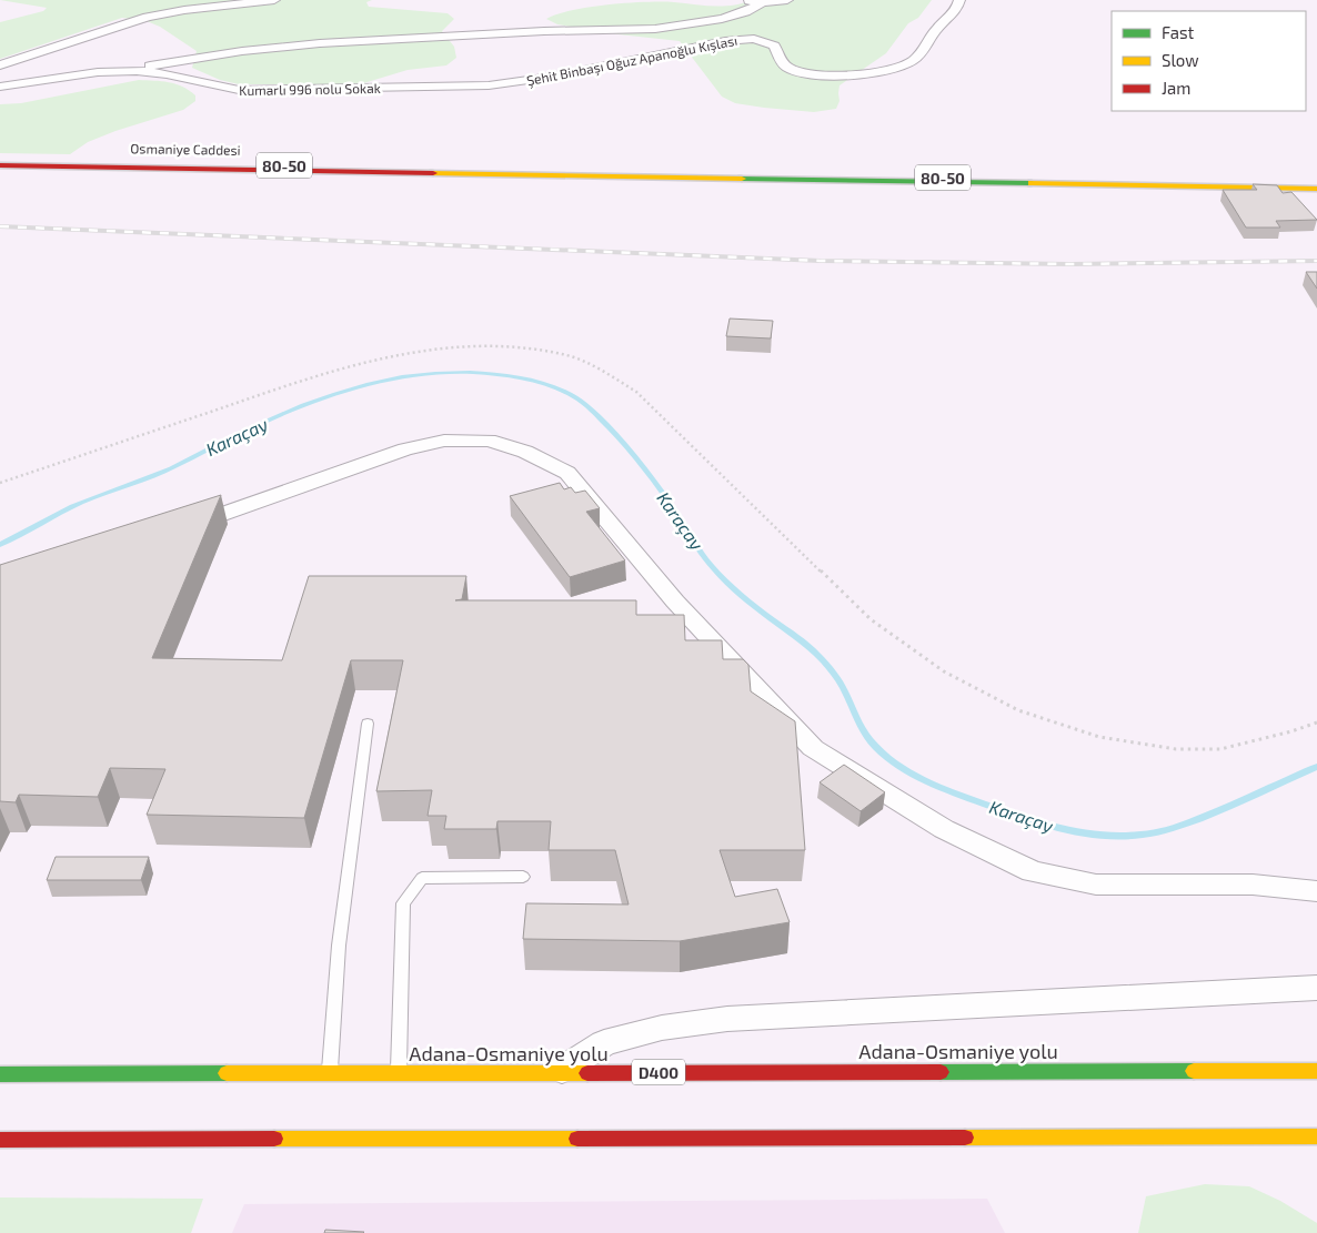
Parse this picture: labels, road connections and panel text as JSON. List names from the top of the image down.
{
  "streets": {
    "highway": [
      "Osmaniye Caddesi",
      "80-50",
      "Adana-Osmaniye yolu",
      "D400"
    ],
    "street": ["Şehit Binbaşı Oğuz Apanoğlu Kışlası", "Kumarlı 996 nolu Sokak"]
  },
  "crossings": [
    ["Şehit Binbaşı Oğuz Apanoğlu Kışlası", "Kumarlı 996 nolu Sokak"]
  ],
  "water": ["Karaçay"],
  "legend": ["Fast", "Slow", "Jam"]
}
